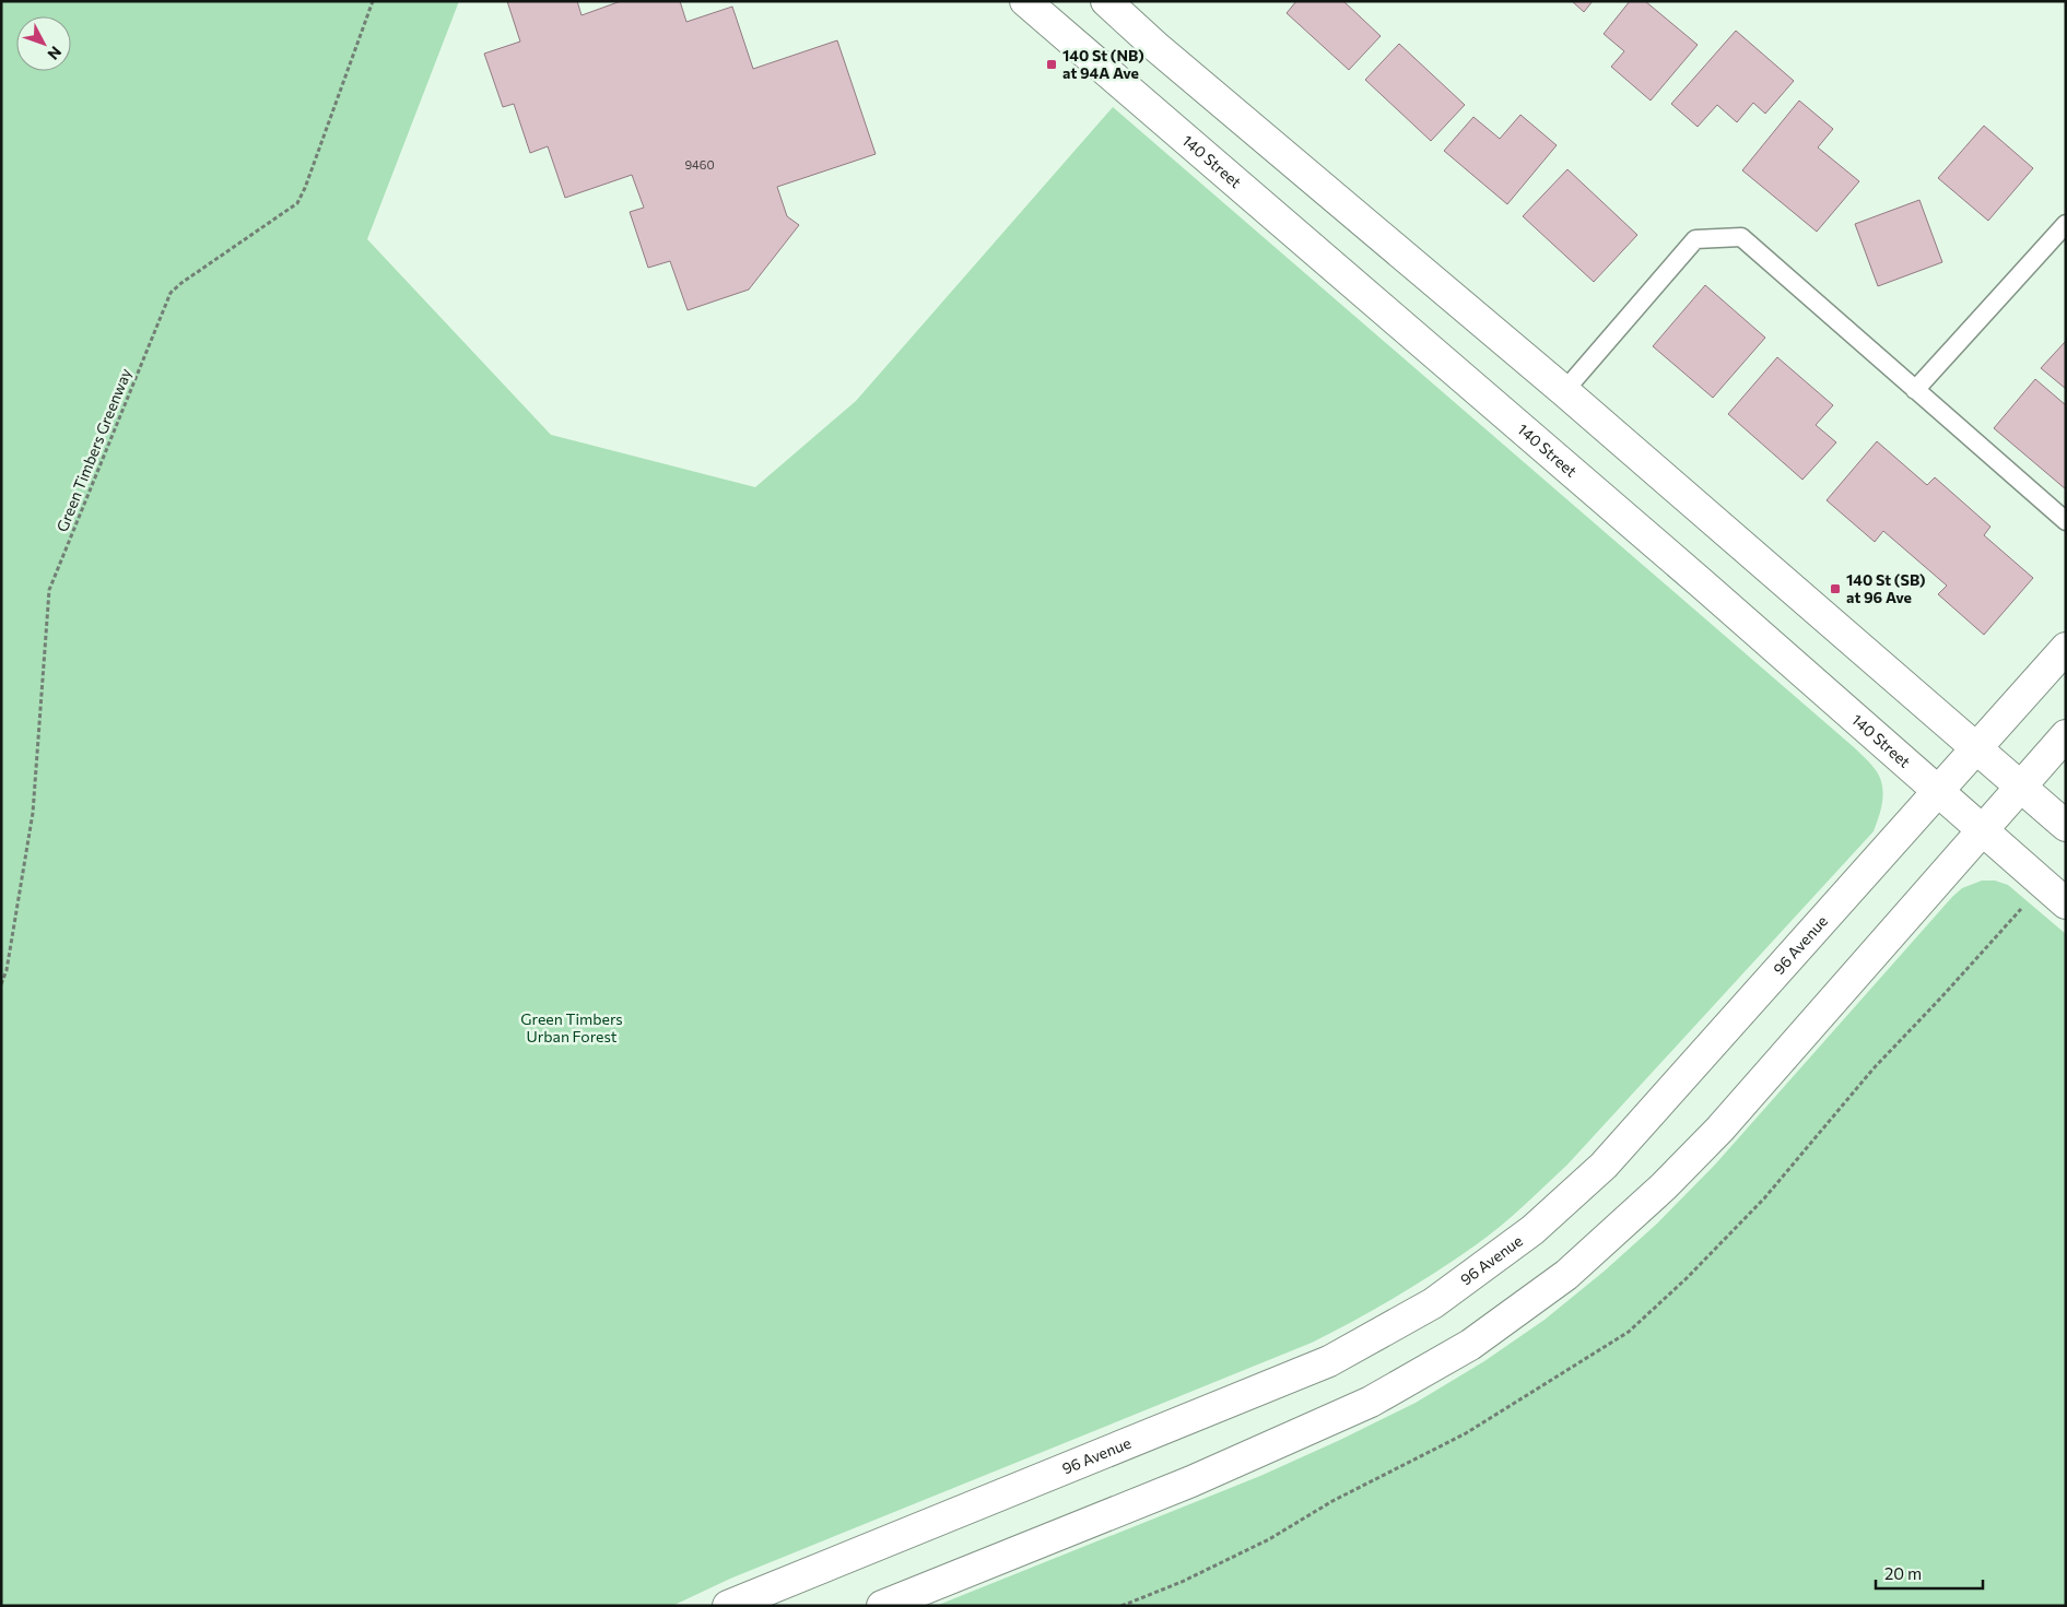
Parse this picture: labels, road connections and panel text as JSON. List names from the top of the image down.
{
  "streets": {
    "main road": ["140 Street", "96 Avenue"],
    "path": ["Green Timbers Greenway"]
  },
  "crossings": [
    ["140 Street", "96 Avenue"]
  ],
  "parks": ["Green Timbers Urban Forest"],
  "places": {
    "transit": ["140 St (NB) at 94A Ave", "140 St (SB) at 96 Ave"]
  },
  "house_numbers": ["9460"],
  "scale_bar": "20 m",
  "north": "bottom right"
}
